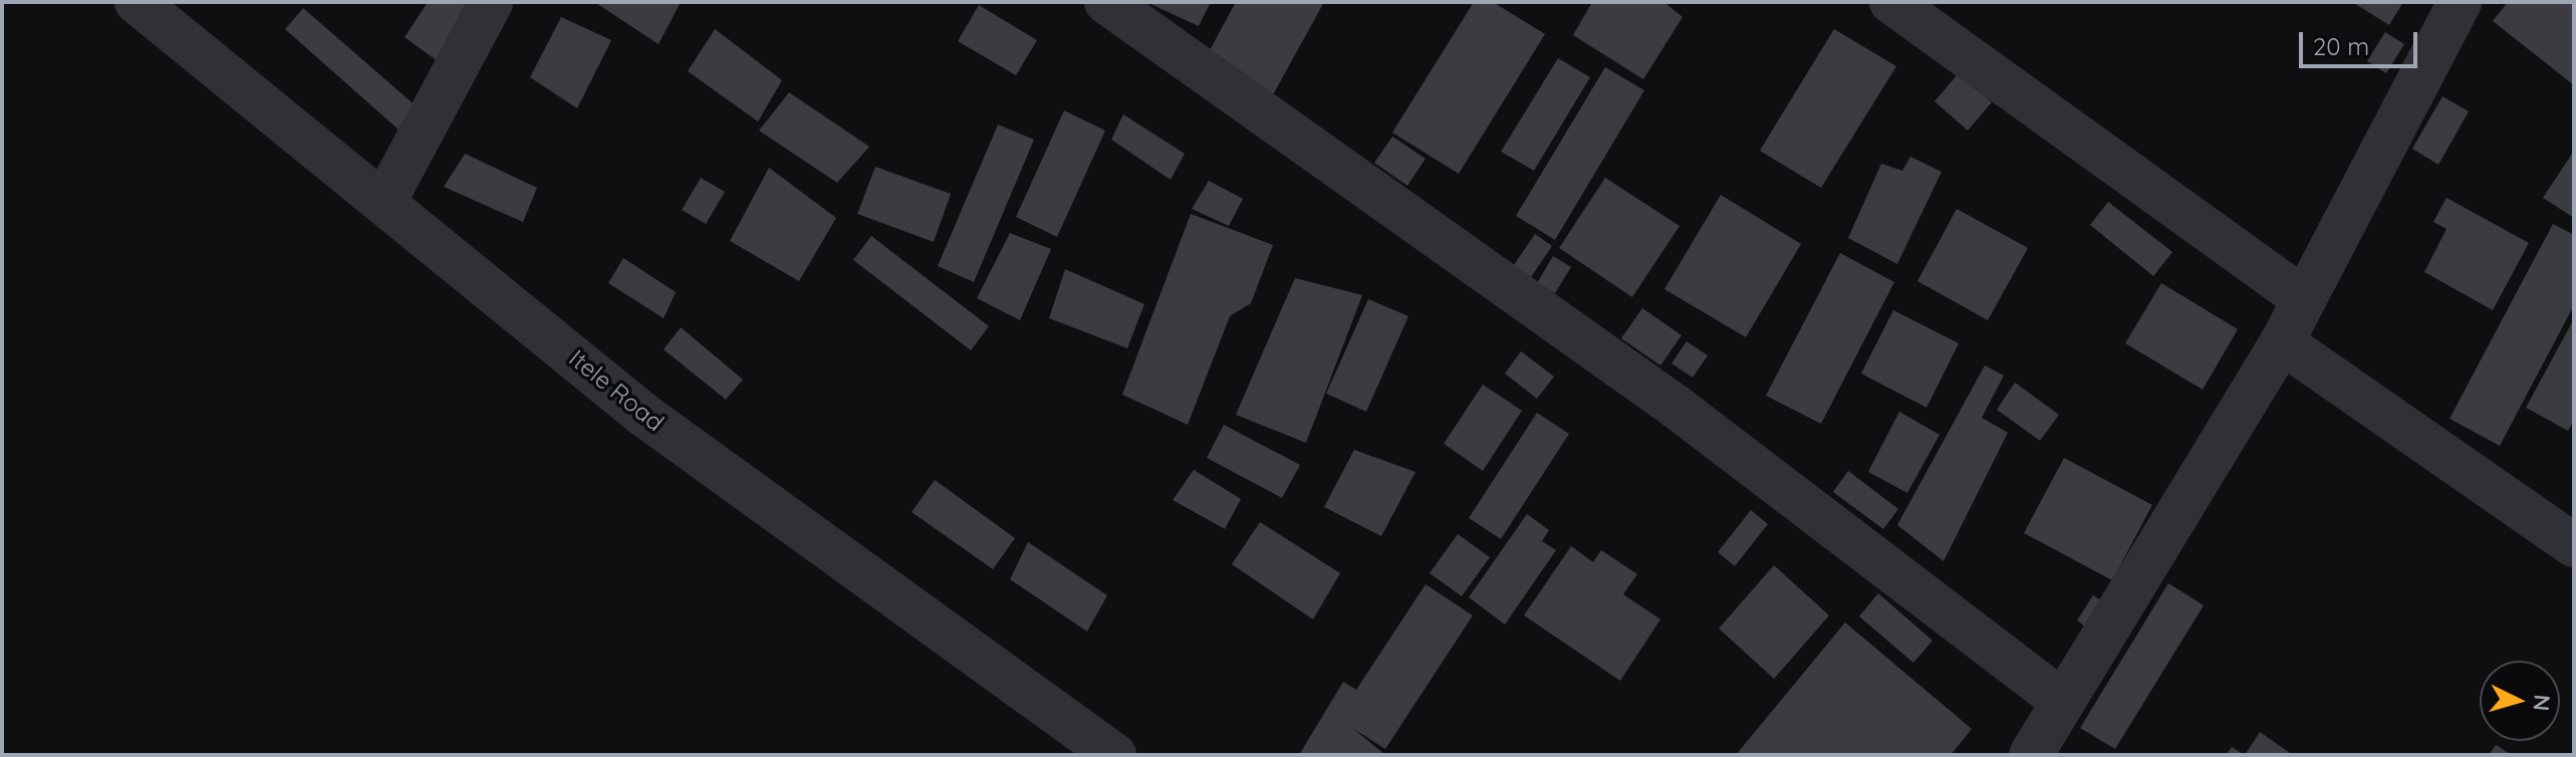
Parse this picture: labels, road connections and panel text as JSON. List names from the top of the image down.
{
  "streets": {
    "street": ["Itele Road"]
  },
  "scale_bar": "20 m",
  "north": "right"
}
